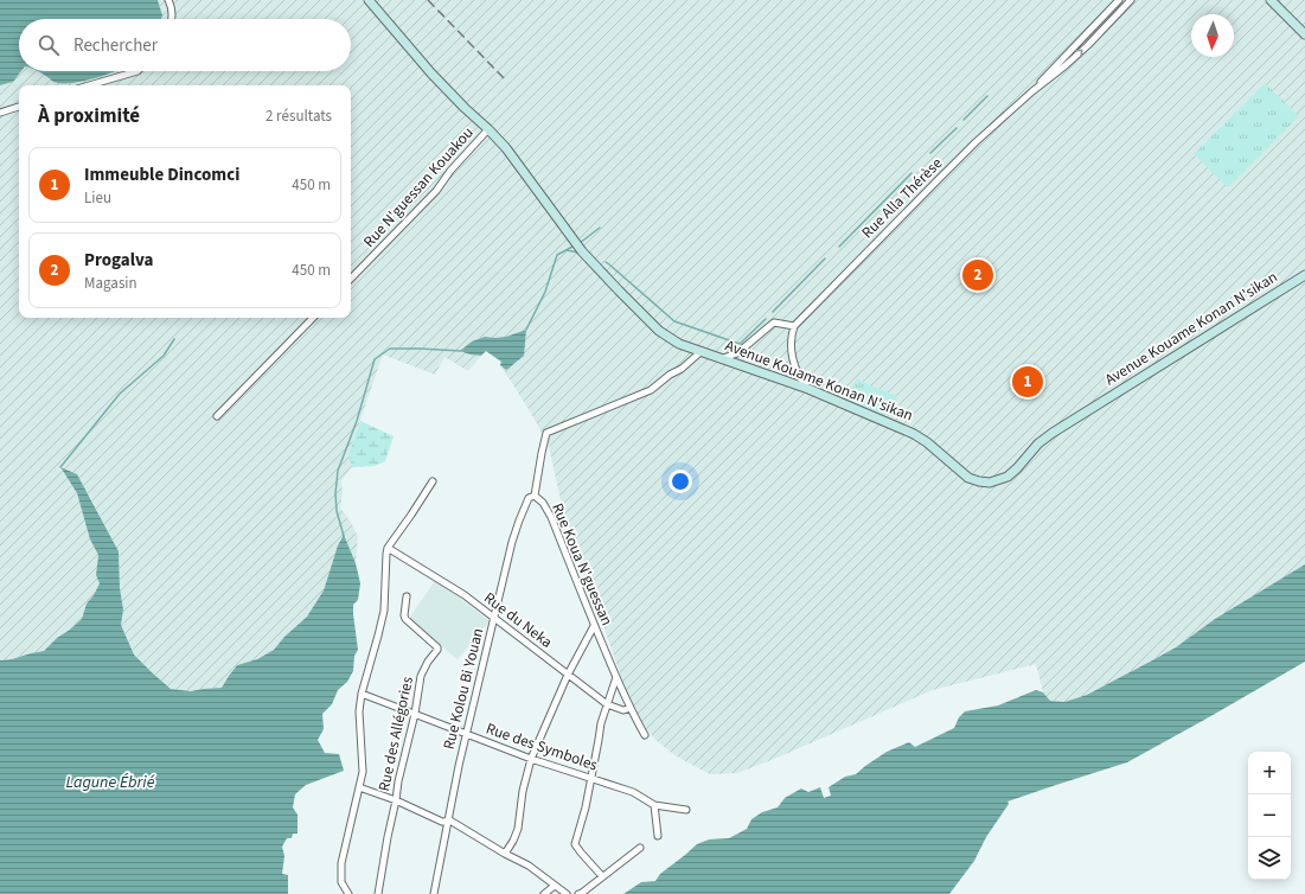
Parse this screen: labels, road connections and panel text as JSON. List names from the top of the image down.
{
  "streets": {
    "street": [
      "Rue N'guessan Kouakou",
      "Rue Alla Thérèse",
      "Avenue Kouame Konan N'sikan",
      "Rue Koua N'guessan",
      "Rue du Neka",
      "Rue Kolou Bi Youan",
      "Rue des Allégories",
      "Rue des Symboles"
    ]
  },
  "crossings": [
    ["Rue N'guessan Kouakou", "Avenue Kouame Konan N'sikan"],
    ["Avenue Kouame Konan N'sikan", "Rue Koua N'guessan"],
    ["Rue Koua N'guessan", "Rue du Neka"],
    ["Rue Koua N'guessan", "Rue Kolou Bi Youan"],
    ["Rue du Neka", "Rue Kolou Bi Youan"],
    ["Rue Kolou Bi Youan", "Rue des Symboles"],
    ["Rue des Allégories", "Rue des Symboles"]
  ],
  "water": ["Lagune Ébrié"],
  "north": "bottom",
  "page": {
    "search": "Rechercher",
    "heading": ["À proximité", "2 résultats"],
    "list": [
      {
        "mark": "1",
        "name": "Immeuble Dincomci",
        "note": "Lieu",
        "value": "450 m"
      },
      {
        "mark": "2",
        "name": "Progalva",
        "note": "Magasin",
        "value": "450 m"
      }
    ],
    "pins": ["2", "1"],
    "map_buttons": ["+", "−"]
  }
}
